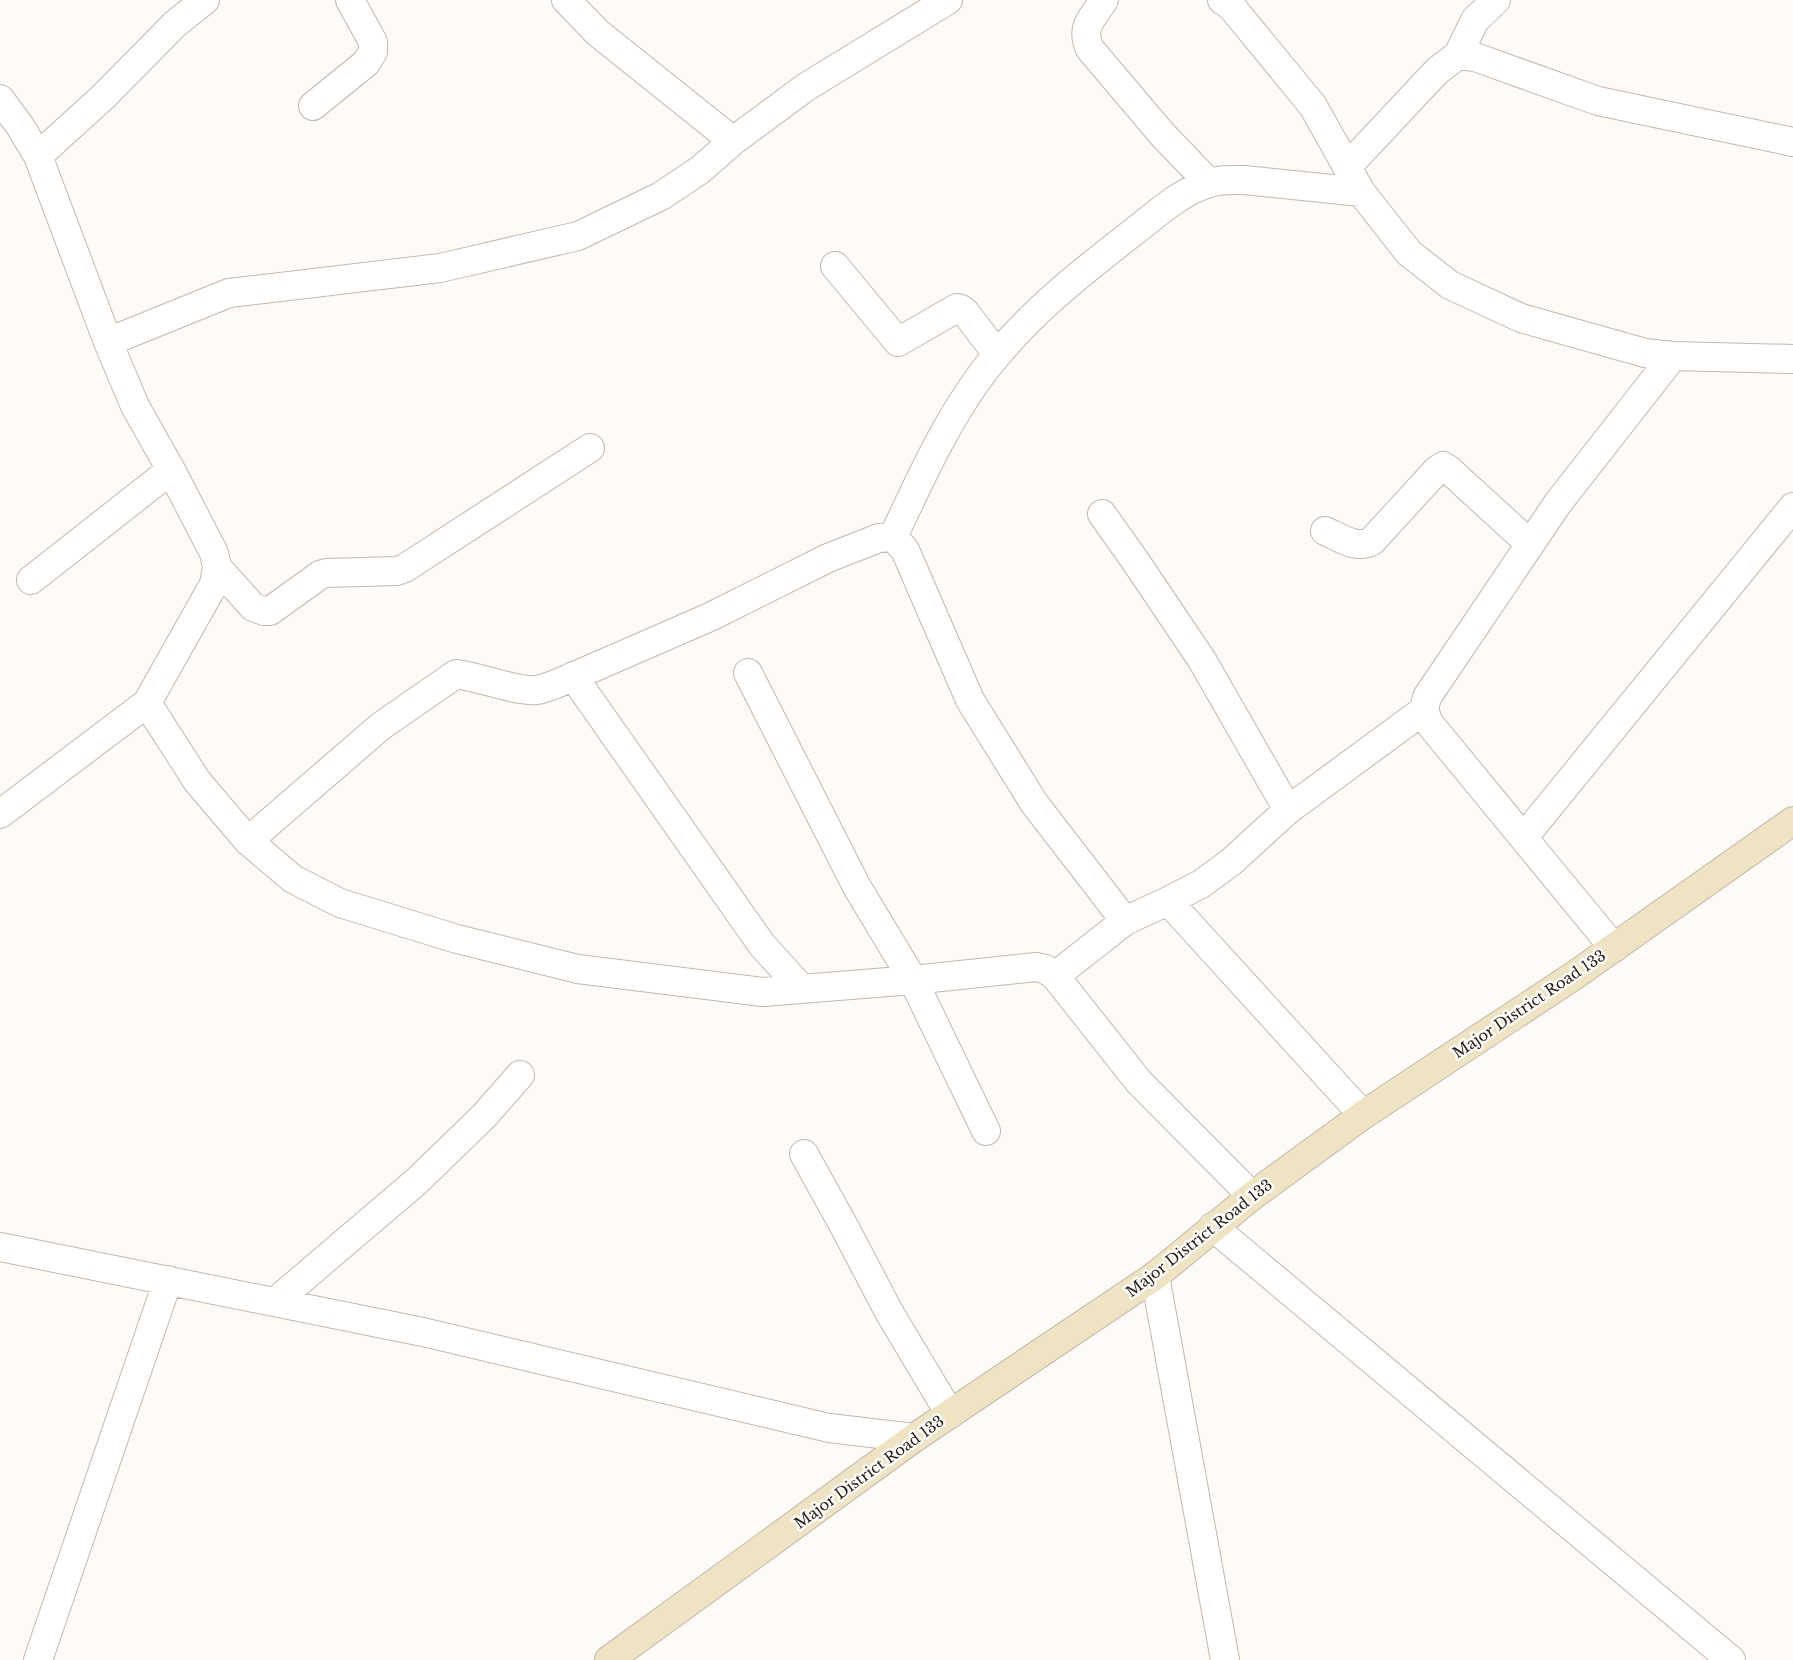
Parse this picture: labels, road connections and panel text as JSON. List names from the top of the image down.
{
  "streets": {
    "main road": ["Major District Road 133"]
  }
}
